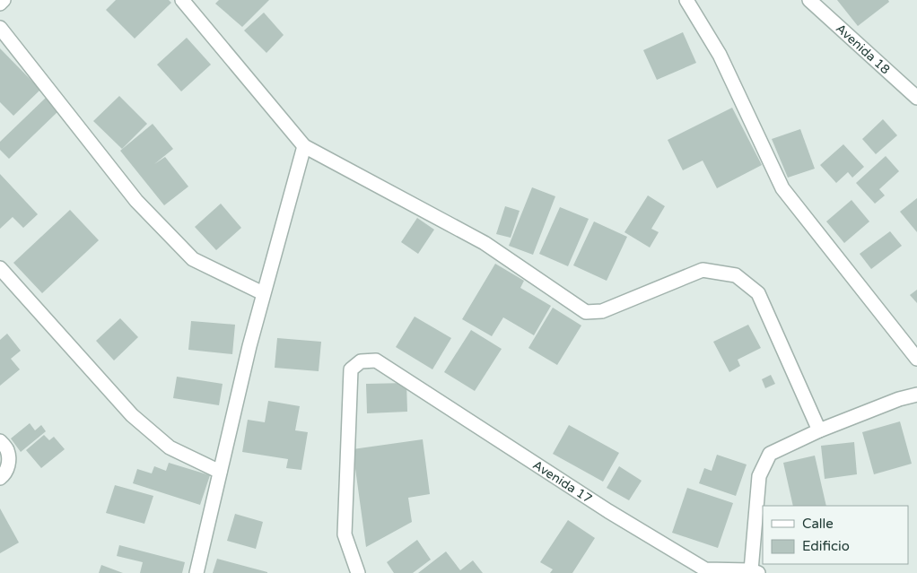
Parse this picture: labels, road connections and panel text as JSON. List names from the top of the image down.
{
  "streets": {
    "street": ["Avenida 18", "Avenida 17"]
  },
  "legend": ["Calle", "Edificio"]
}
